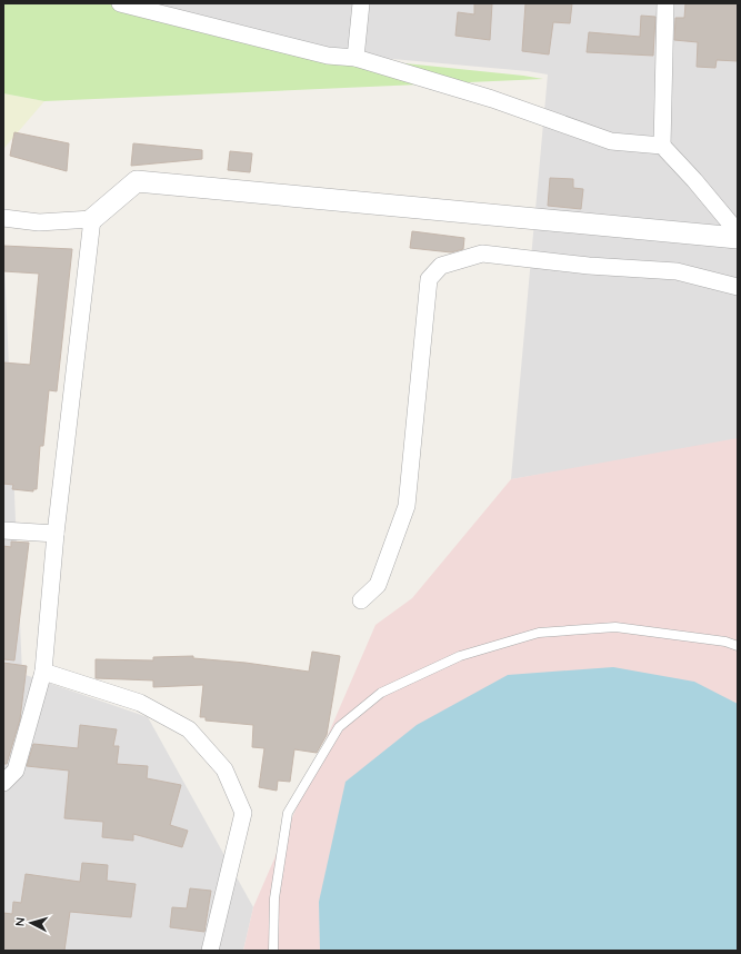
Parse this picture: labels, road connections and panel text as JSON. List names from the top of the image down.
{
  "north": "left"
}
